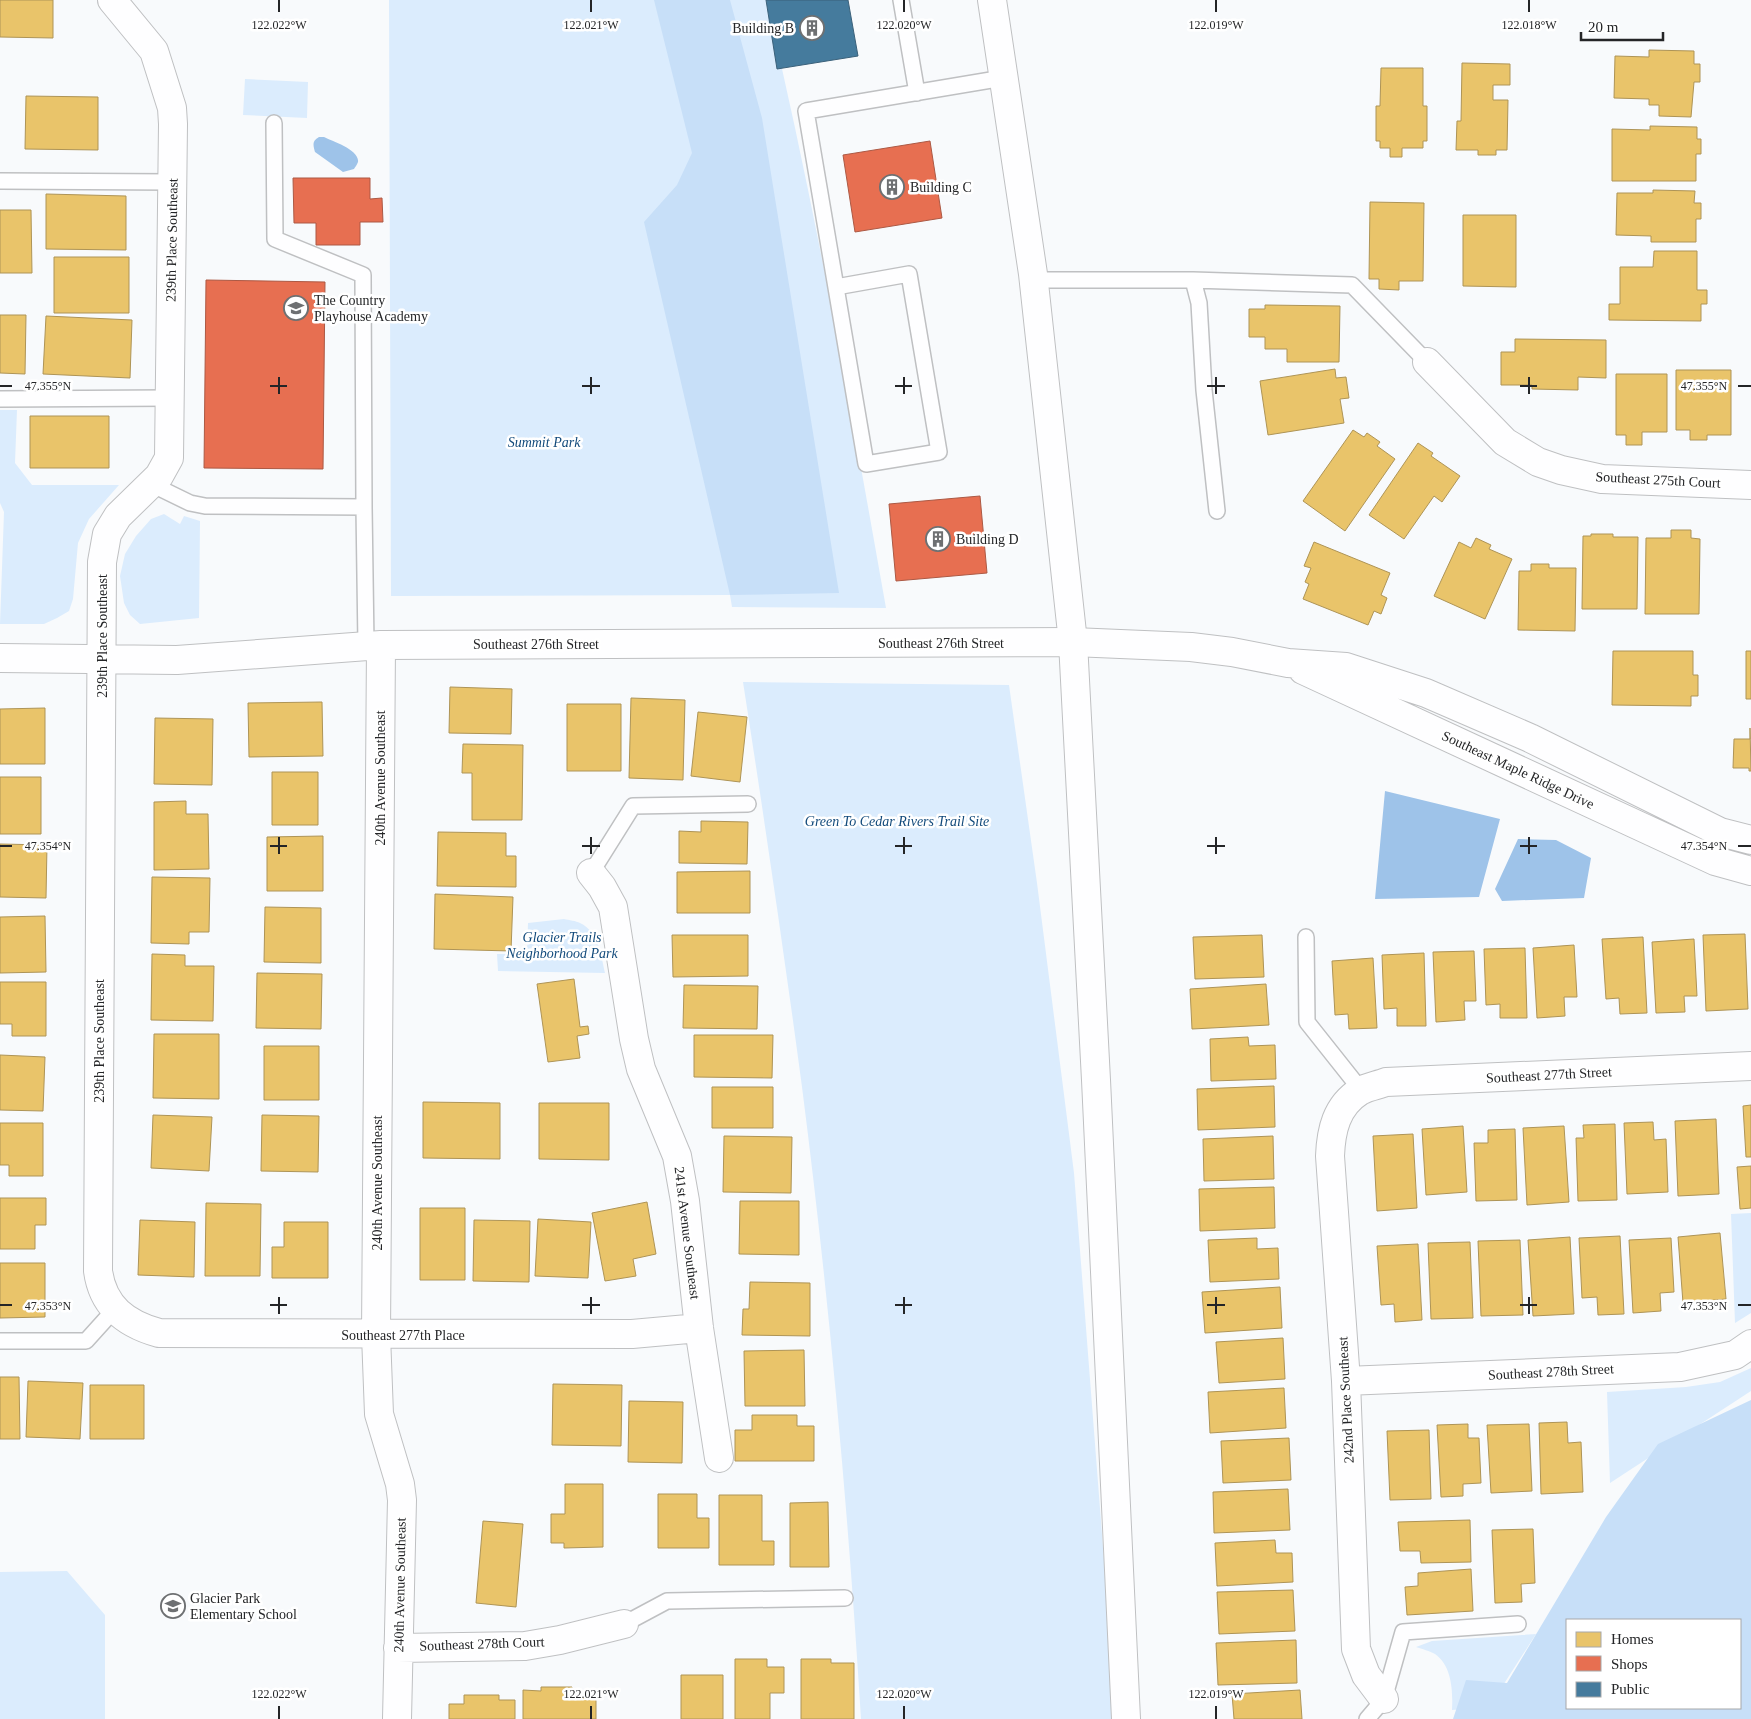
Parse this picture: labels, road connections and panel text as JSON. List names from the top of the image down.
{
  "streets": {
    "street": [
      "239th Place Southeast",
      "Southeast 275th Court",
      "Southeast 276th Street",
      "Southeast Maple Ridge Drive",
      "240th Avenue Southeast",
      "Southeast 277th Street",
      "241st Avenue Southeast",
      "Southeast 277th Place",
      "Southeast 278th Street",
      "242nd Place Southeast",
      "Southeast 278th Court"
    ]
  },
  "crossings": [
    ["239th Place Southeast", "Southeast 276th Street"],
    ["239th Place Southeast", "Southeast 277th Place"],
    ["Southeast 276th Street", "Southeast Maple Ridge Drive"],
    ["Southeast 276th Street", "240th Avenue Southeast"],
    ["240th Avenue Southeast", "Southeast 277th Place"],
    ["240th Avenue Southeast", "Southeast 278th Court"],
    ["Southeast 277th Street", "242nd Place Southeast"],
    ["241st Avenue Southeast", "Southeast 277th Place"],
    ["Southeast 278th Street", "242nd Place Southeast"]
  ],
  "parks": ["Summit Park", "Green To Cedar Rivers Trail Site", "Glacier Trails Neighborhood Park"],
  "places": {
    "building": ["Building B", "Building C", "Building D"],
    "school or university": ["The Country Playhouse Academy", "Glacier Park Elementary School"]
  },
  "legend": ["Homes", "Shops", "Public"],
  "scale_bar": "20 m",
  "coordinates": [
    "122.022°W",
    "122.021°W",
    "122.020°W",
    "122.019°W",
    "122.018°W",
    "47.355°N",
    "47.354°N",
    "47.353°N"
  ]
}
